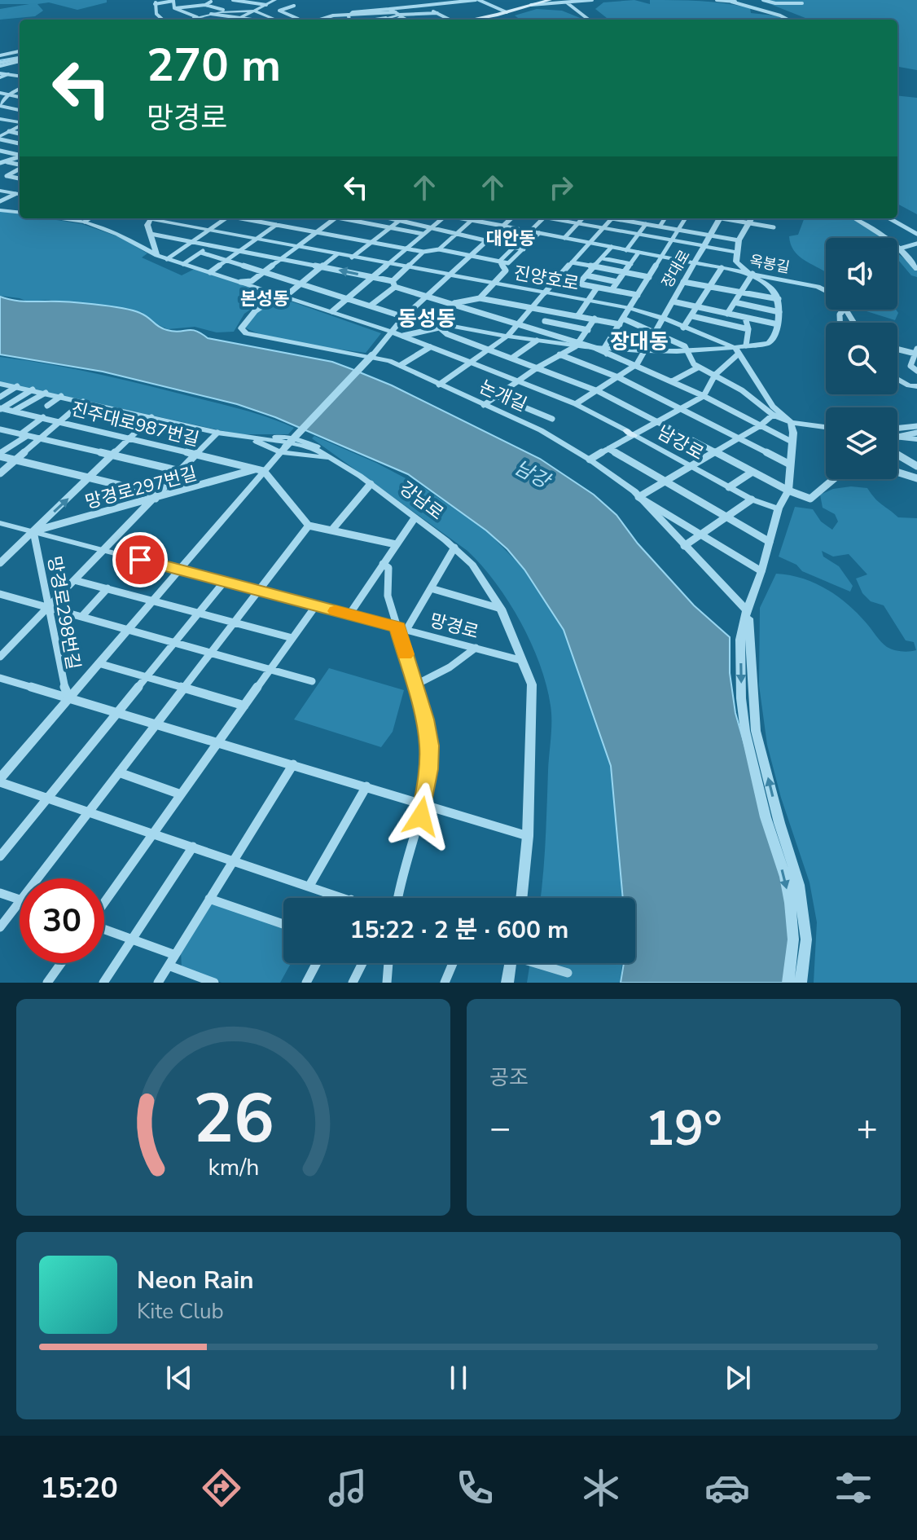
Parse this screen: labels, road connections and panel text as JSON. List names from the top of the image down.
{
  "streets": {
    "street": [
      "옥봉길",
      "장대로",
      "진양호로",
      "논개길",
      "진주대로987번길",
      "남강로",
      "망경로297번길",
      "강남로",
      "망경로298번길",
      "망경로"
    ]
  },
  "crossings": [
    ["옥봉길", "장대로"],
    ["장대로", "진양호로"],
    ["장대로", "남강로"],
    ["논개길", "남강로"],
    ["진주대로987번길", "망경로297번길"],
    ["망경로297번길", "망경로298번길"],
    ["망경로297번길", "망경로"],
    ["강남로", "망경로"],
    ["망경로298번길", "망경로"]
  ],
  "districts": [
    "대안동",
    "본성동",
    "동성동",
    "장대동"
  ],
  "water": ["남강"],
  "page": {
    "turn": ["270 m", "망경로"],
    "limit": "30",
    "trip": "15:22 · 2 분 · 600 m",
    "tile": "공조",
    "heat": ["−", "19°", "+"],
    "song": ["Neon Rain", "Kite Club"],
    "tabs": "15:20",
    "gauge": ["26", "km/h"]
  }
}
